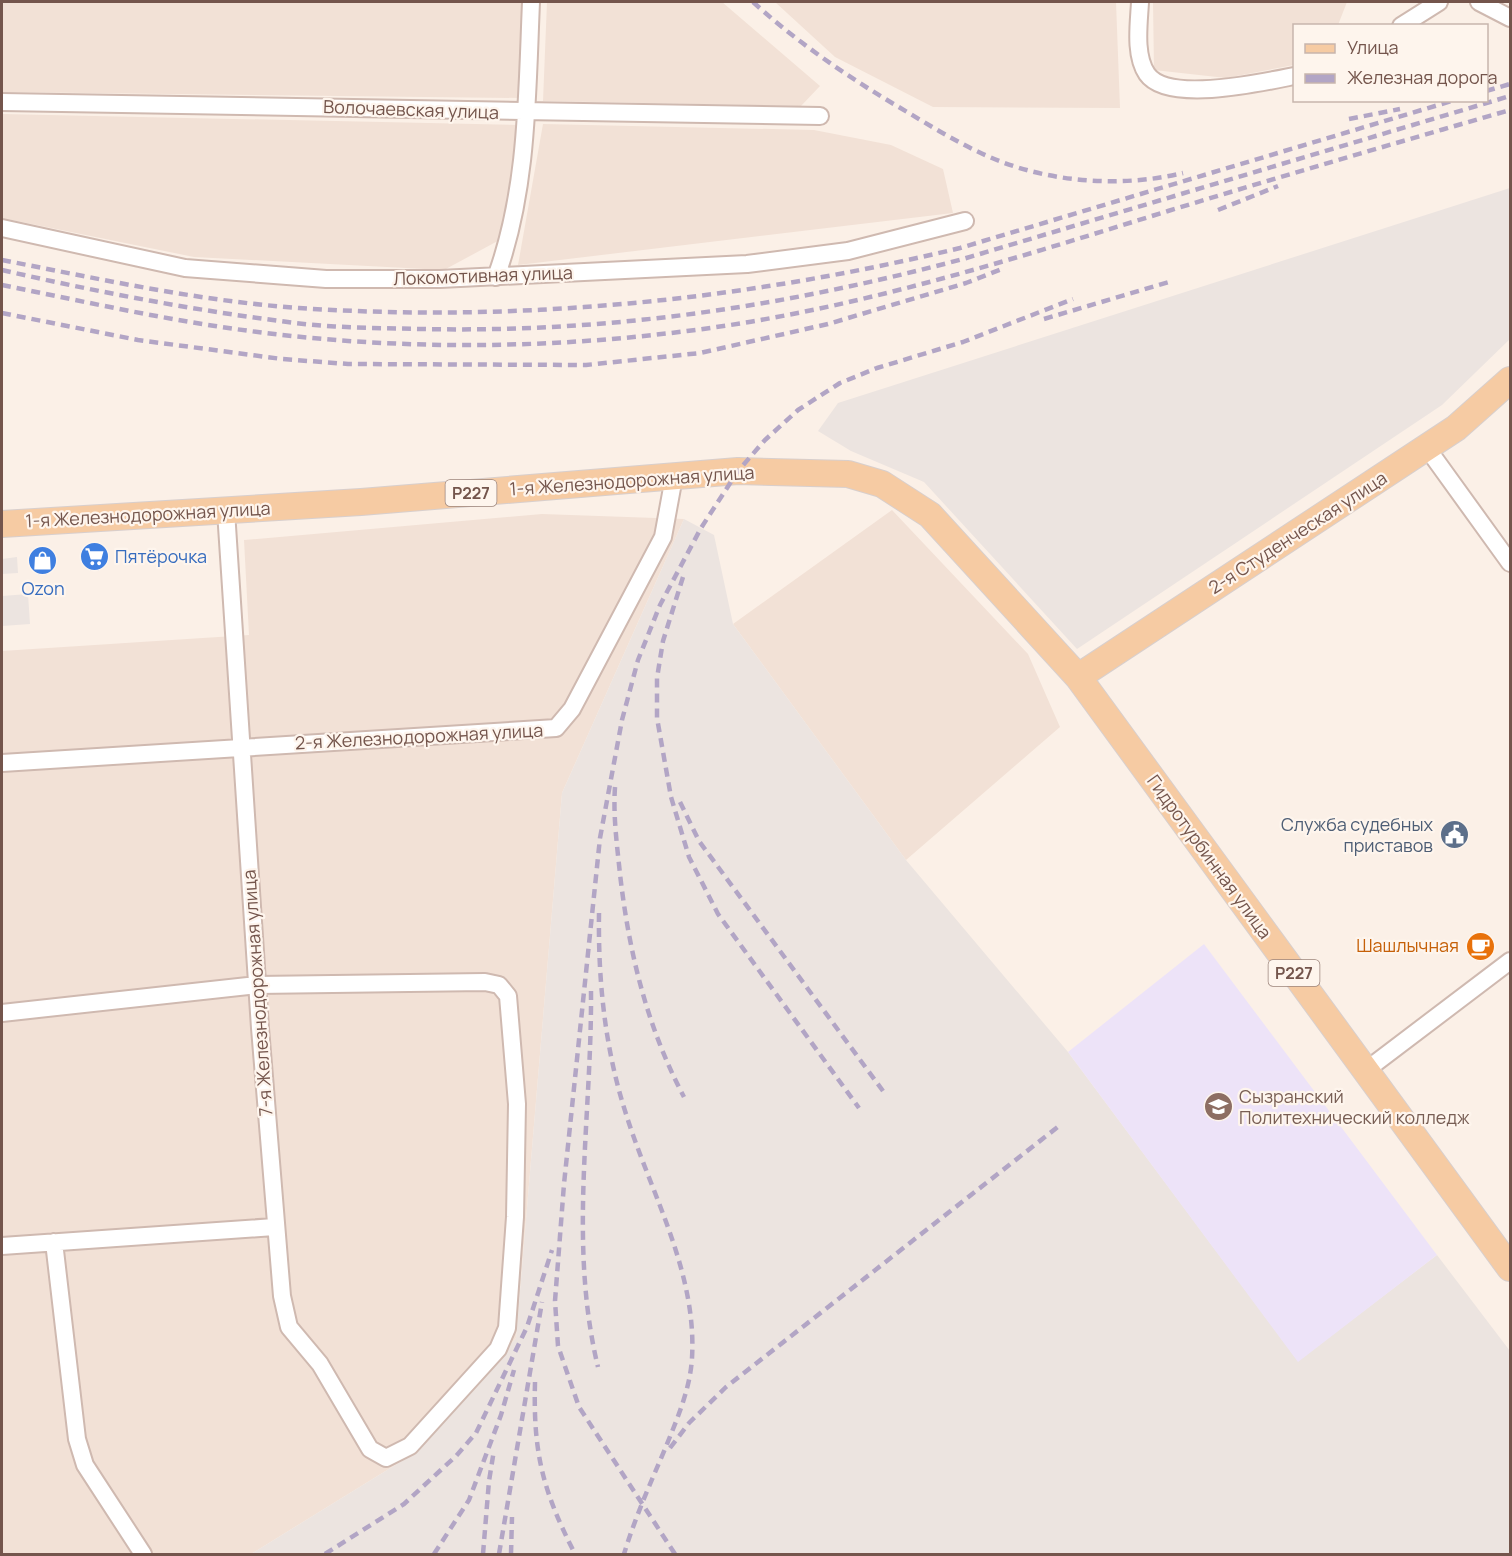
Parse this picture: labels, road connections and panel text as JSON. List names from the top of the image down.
{
  "streets": {
    "main road": [
      "1-я Железнодорожная улица",
      "Р227",
      "2-я Студенческая улица",
      "Гидротурбинная улица"
    ],
    "street": [
      "Волочаевская улица",
      "Локомотивная улица",
      "2-я Железнодорожная улица",
      "7-я Железнодорожная улица"
    ]
  },
  "crossings": [
    ["1-я Железнодорожная улица", "2-я Студенческая улица"],
    ["1-я Железнодорожная улица", "2-я Железнодорожная улица"],
    ["1-я Железнодорожная улица", "Гидротурбинная улица"],
    ["1-я Железнодорожная улица", "7-я Железнодорожная улица"],
    ["2-я Студенческая улица", "Гидротурбинная улица"],
    ["2-я Железнодорожная улица", "7-я Железнодорожная улица"]
  ],
  "places": {
    "supermarket": ["Пятёрочка"],
    "shop": ["Ozon"],
    "public building": ["Служба судебных приставов"],
    "cafe": ["Шашлычная"],
    "school or university": ["Сызранский Политехнический колледж"]
  },
  "legend": ["Улица", "Железная дорога"]
}
